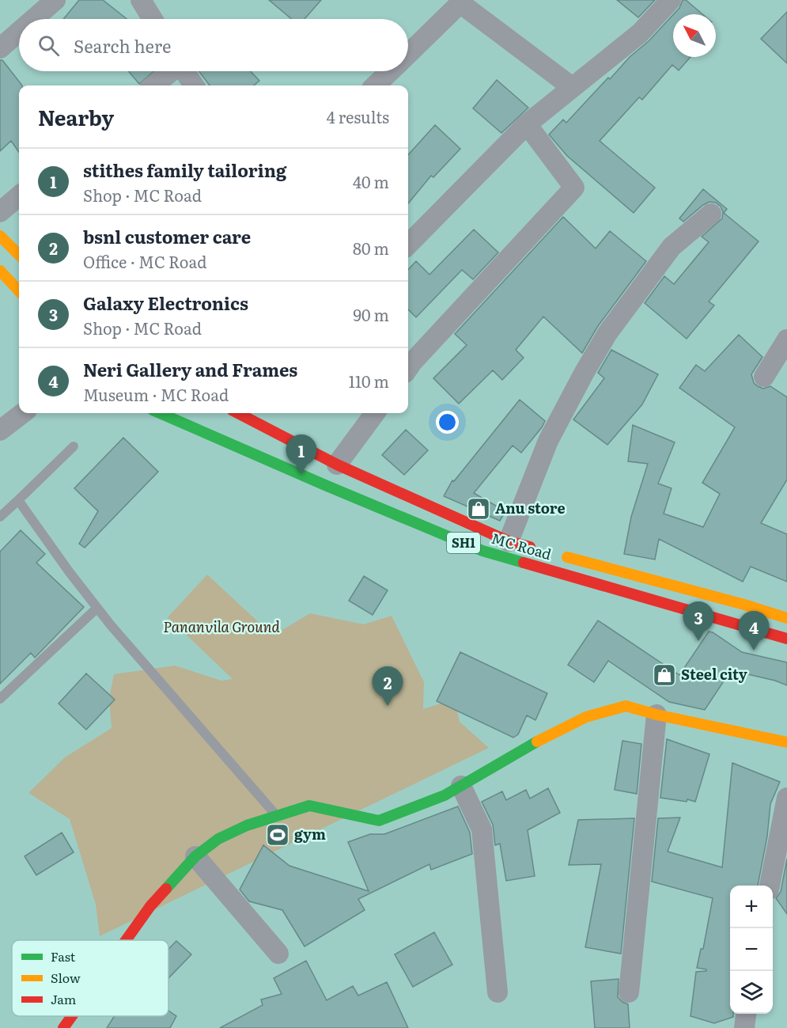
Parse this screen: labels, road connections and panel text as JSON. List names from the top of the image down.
{
  "streets": {
    "main road": ["SH1", "MC Road"]
  },
  "parks": ["Pananvila Ground"],
  "places": {
    "shop": ["Anu store", "Steel city"],
    "sports": ["gym"]
  },
  "legend": ["Fast", "Slow", "Jam"],
  "north": "top left",
  "page": {
    "search": "Search here",
    "heading": ["Nearby", "4 results"],
    "list": [
      {
        "mark": "1",
        "name": "stithes family tailoring",
        "note": "Shop · MC Road",
        "value": "40 m"
      },
      {
        "mark": "2",
        "name": "bsnl customer care",
        "note": "Office · MC Road",
        "value": "80 m"
      },
      {
        "mark": "3",
        "name": "Galaxy Electronics",
        "note": "Shop · MC Road",
        "value": "90 m"
      },
      {
        "mark": "4",
        "name": "Neri Gallery and Frames",
        "note": "Museum · MC Road",
        "value": "110 m"
      }
    ],
    "pins": [
      "1",
      "3",
      "4",
      "2"
    ],
    "map_buttons": ["+", "−"]
  }
}
